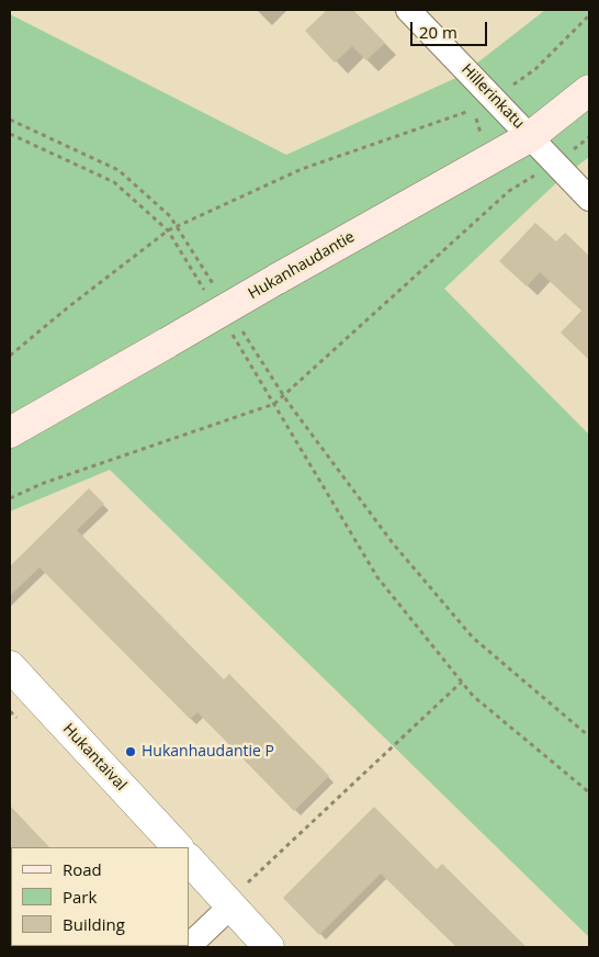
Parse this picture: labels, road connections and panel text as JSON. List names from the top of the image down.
{
  "streets": {
    "main road": ["Hukanhaudantie"],
    "street": ["Hillerinkatu", "Hukantaival"]
  },
  "crossings": [
    ["Hillerinkatu", "Hukanhaudantie"]
  ],
  "places": ["Hukanhaudantie P"],
  "legend": ["Road", "Park", "Building"],
  "scale_bar": "20 m"
}
